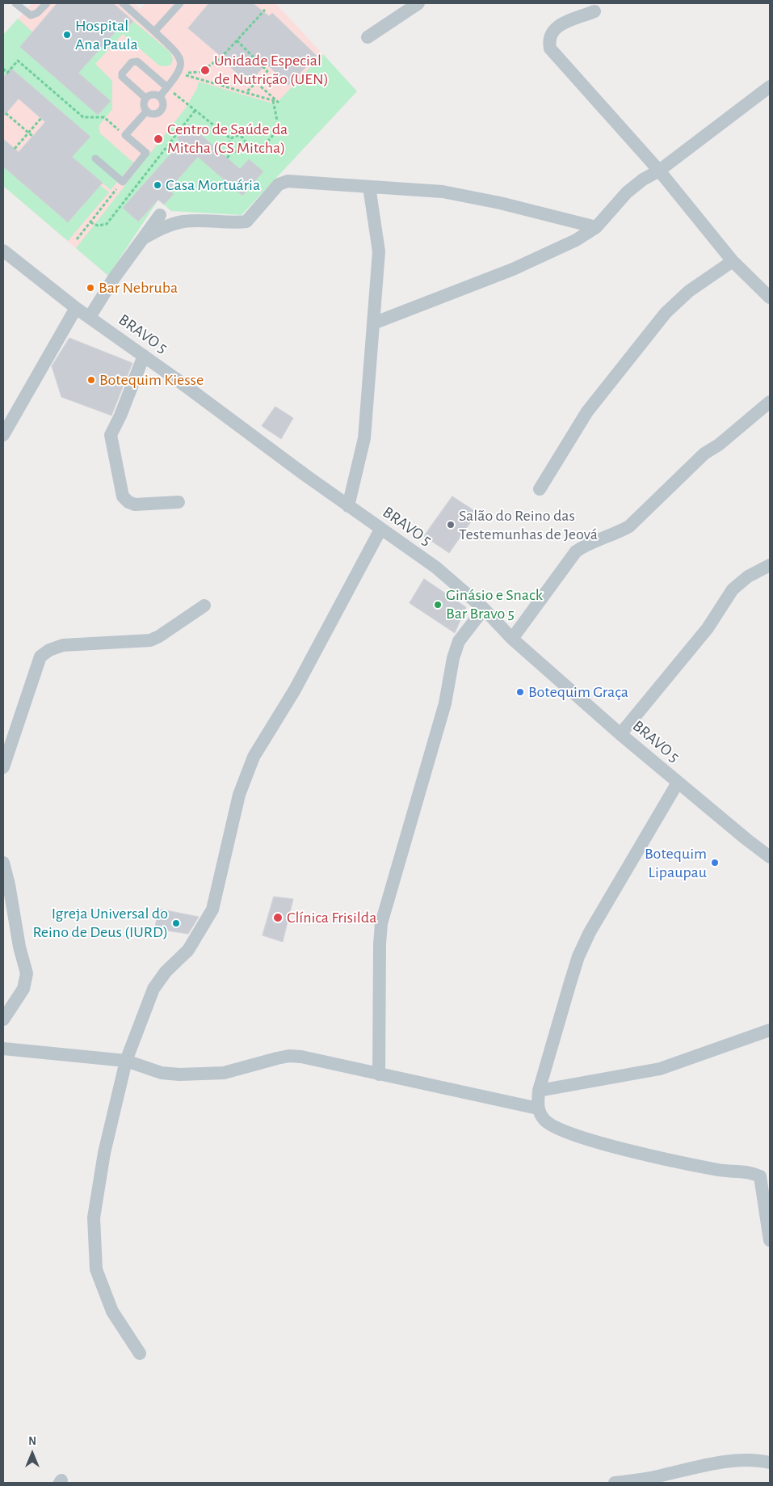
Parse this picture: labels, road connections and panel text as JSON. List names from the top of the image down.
{
  "streets": {
    "street": ["BRAVO 5"]
  },
  "places": [
    "Hospital Ana Paula",
    "Unidade Especial de Nutrição (UEN)",
    "Centro de Saúde da Mitcha (CS Mitcha)",
    "Casa Mortuária",
    "Bar Nebruba",
    "Botequim Kiesse",
    "Salão do Reino das Testemunhas de Jeová",
    "Ginásio e Snack Bar Bravo 5",
    "Botequim Graça",
    "Botequim Lipaupau",
    "Clínica Frisilda",
    "Igreja Universal do Reino de Deus (IURD)"
  ],
  "north": "top"
}
